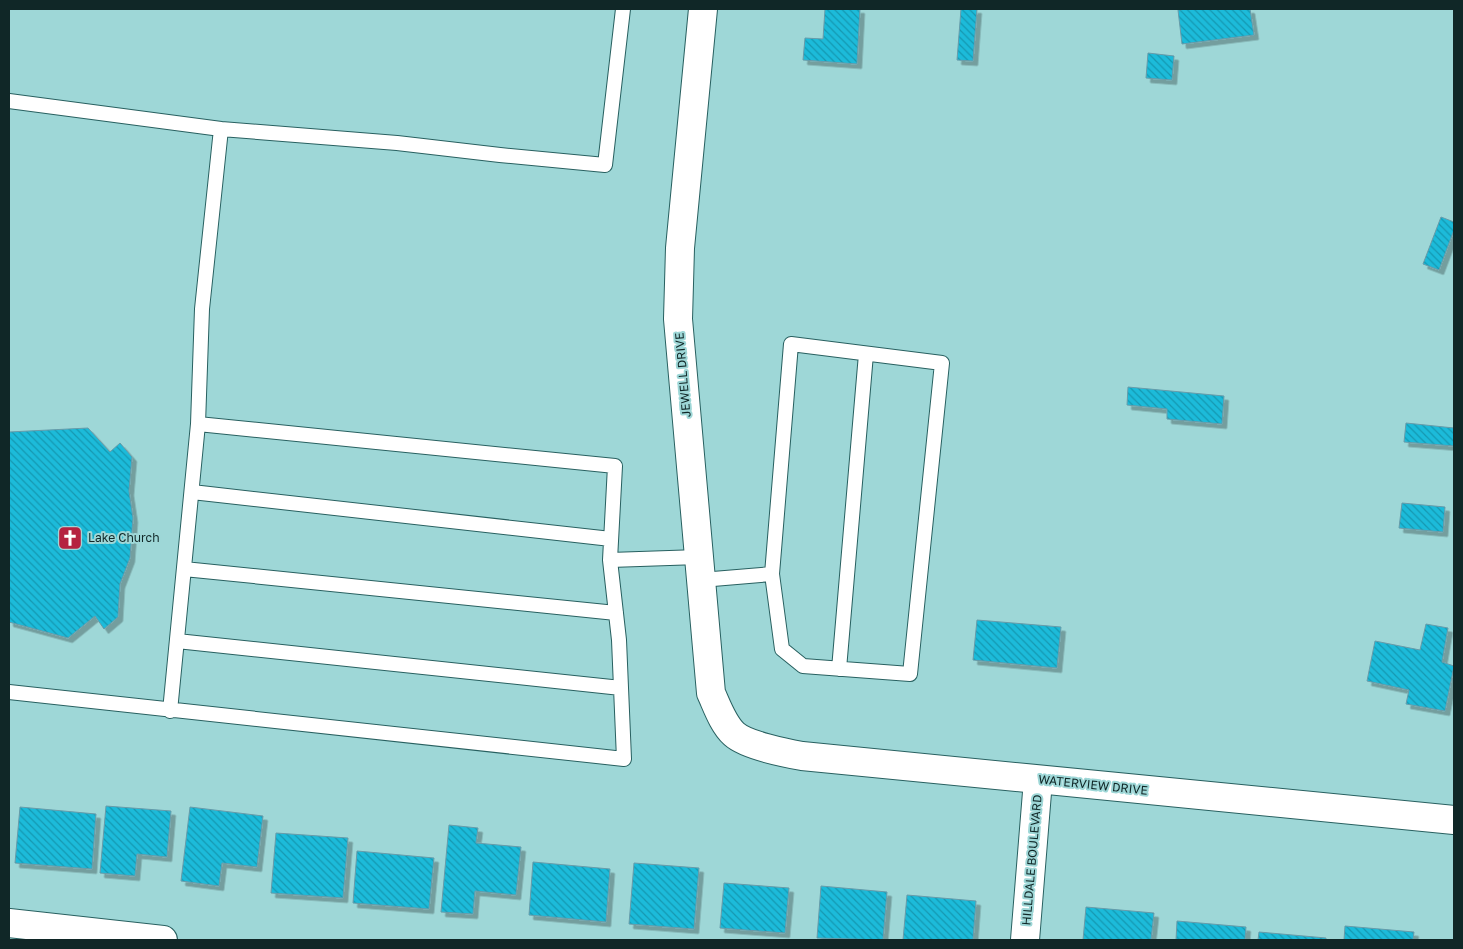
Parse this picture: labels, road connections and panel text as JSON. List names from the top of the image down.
{
  "streets": {
    "street": ["JEWELL DRIVE", "WATERVIEW DRIVE", "HILLDALE BOULEVARD"]
  },
  "crossings": [
    ["JEWELL DRIVE", "WATERVIEW DRIVE"],
    ["WATERVIEW DRIVE", "HILLDALE BOULEVARD"]
  ],
  "places": {
    "church": ["Lake Church"]
  }
}
